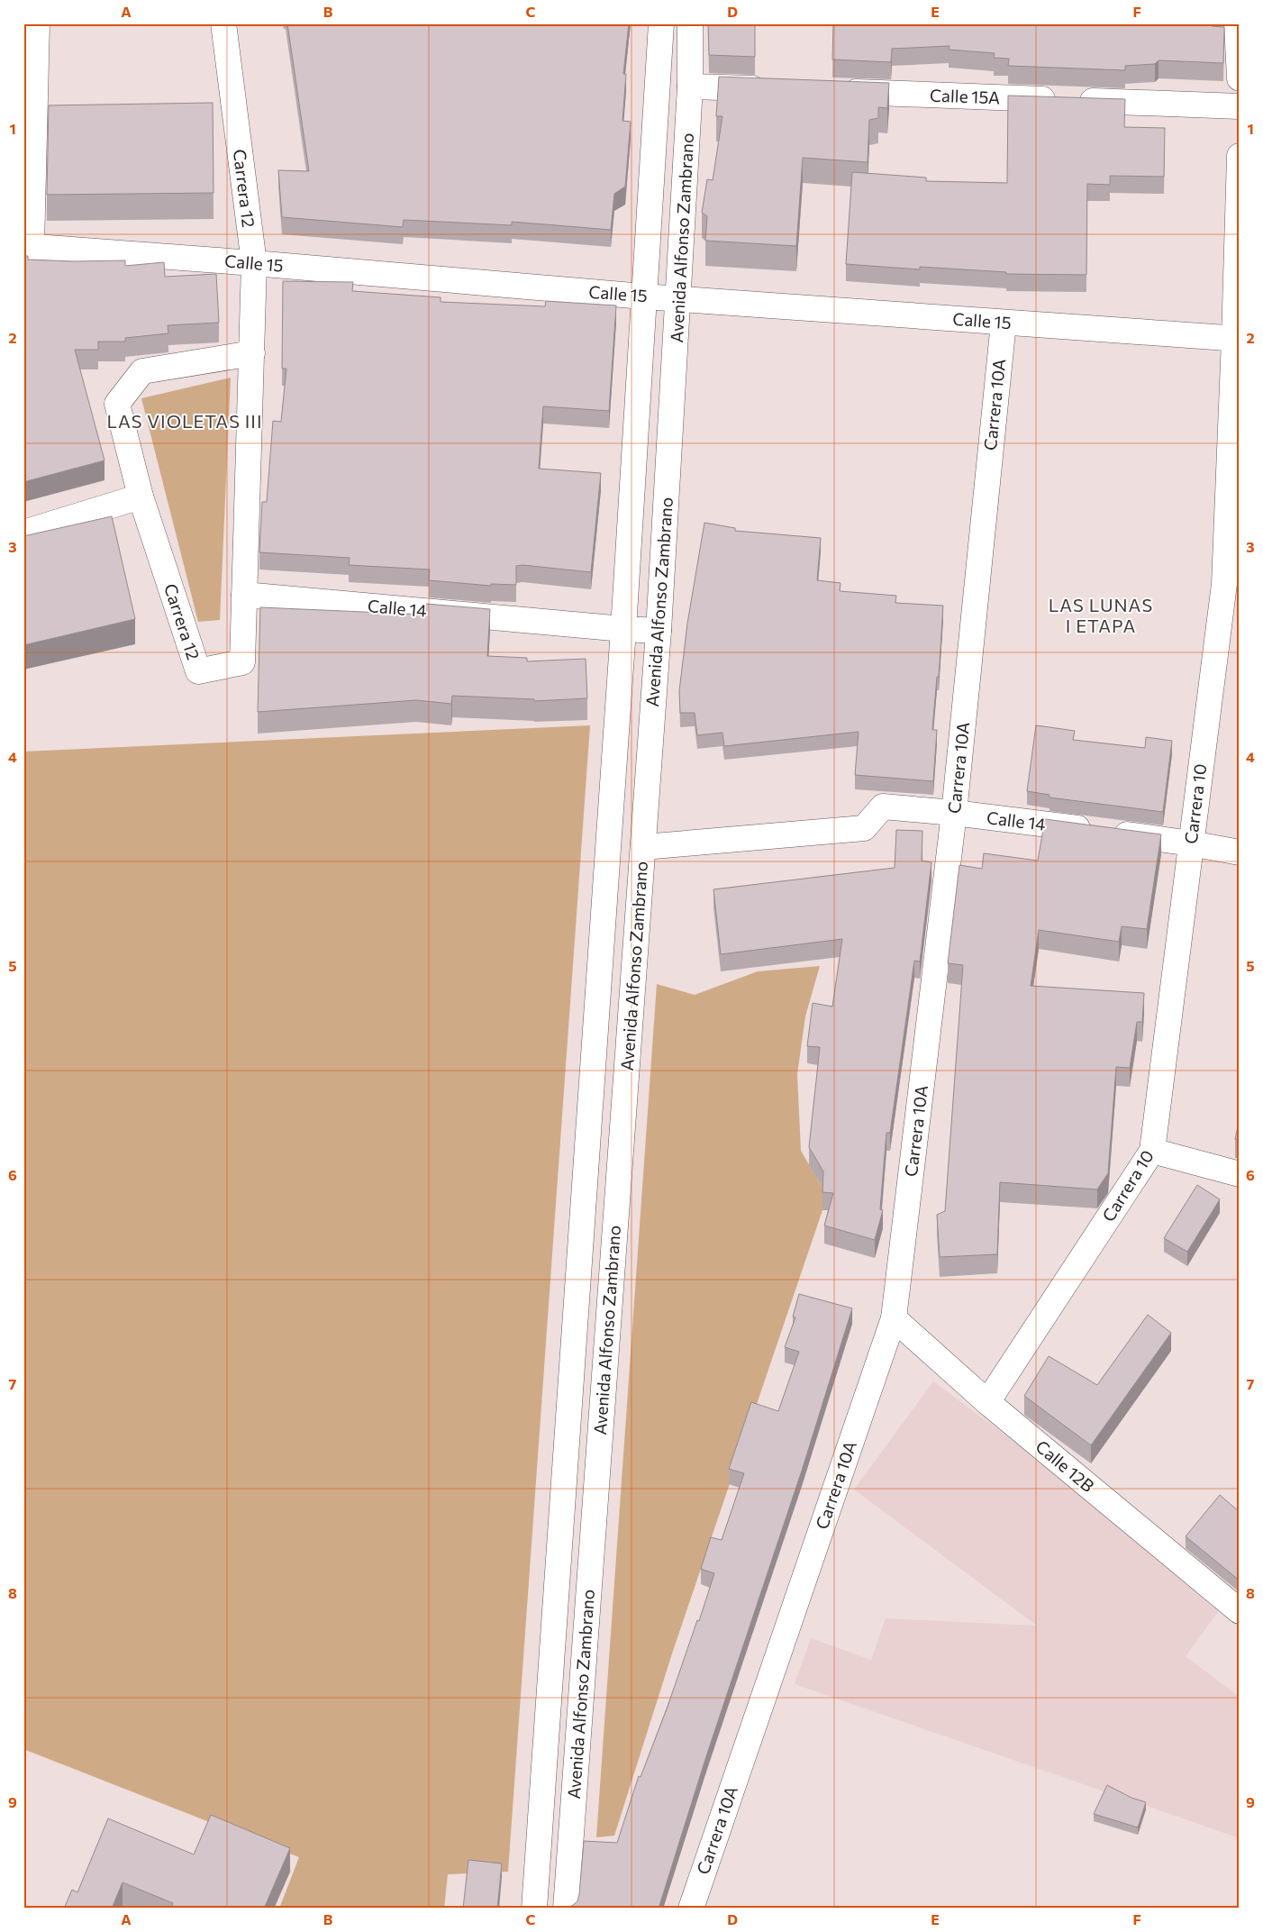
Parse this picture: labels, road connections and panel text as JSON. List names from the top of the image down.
{
  "streets": {
    "street": [
      "Calle 15A",
      "Carrera 12",
      "Avenida Alfonso Zambrano",
      "Calle 15",
      "Carrera 10A",
      "Calle 14",
      "Carrera 10",
      "Calle 12B"
    ]
  },
  "crossings": [
    ["Carrera 12", "Calle 15"],
    ["Carrera 12", "Calle 14"],
    ["Avenida Alfonso Zambrano", "Calle 15"],
    ["Avenida Alfonso Zambrano", "Calle 14"],
    ["Calle 15", "Carrera 10A"],
    ["Calle 15", "Carrera 10"],
    ["Carrera 10A", "Calle 14"],
    ["Carrera 10A", "Calle 12B"],
    ["Calle 14", "Carrera 10"],
    ["Carrera 10", "Calle 12B"]
  ],
  "districts": ["LAS VIOLETAS III", "LAS LUNAS I ETAPA"],
  "grid": {
    "columns": [
      "A",
      "B",
      "C",
      "D",
      "E",
      "F"
    ],
    "rows": [
      "1",
      "2",
      "3",
      "4",
      "5",
      "6",
      "7",
      "8",
      "9"
    ]
  }
}
